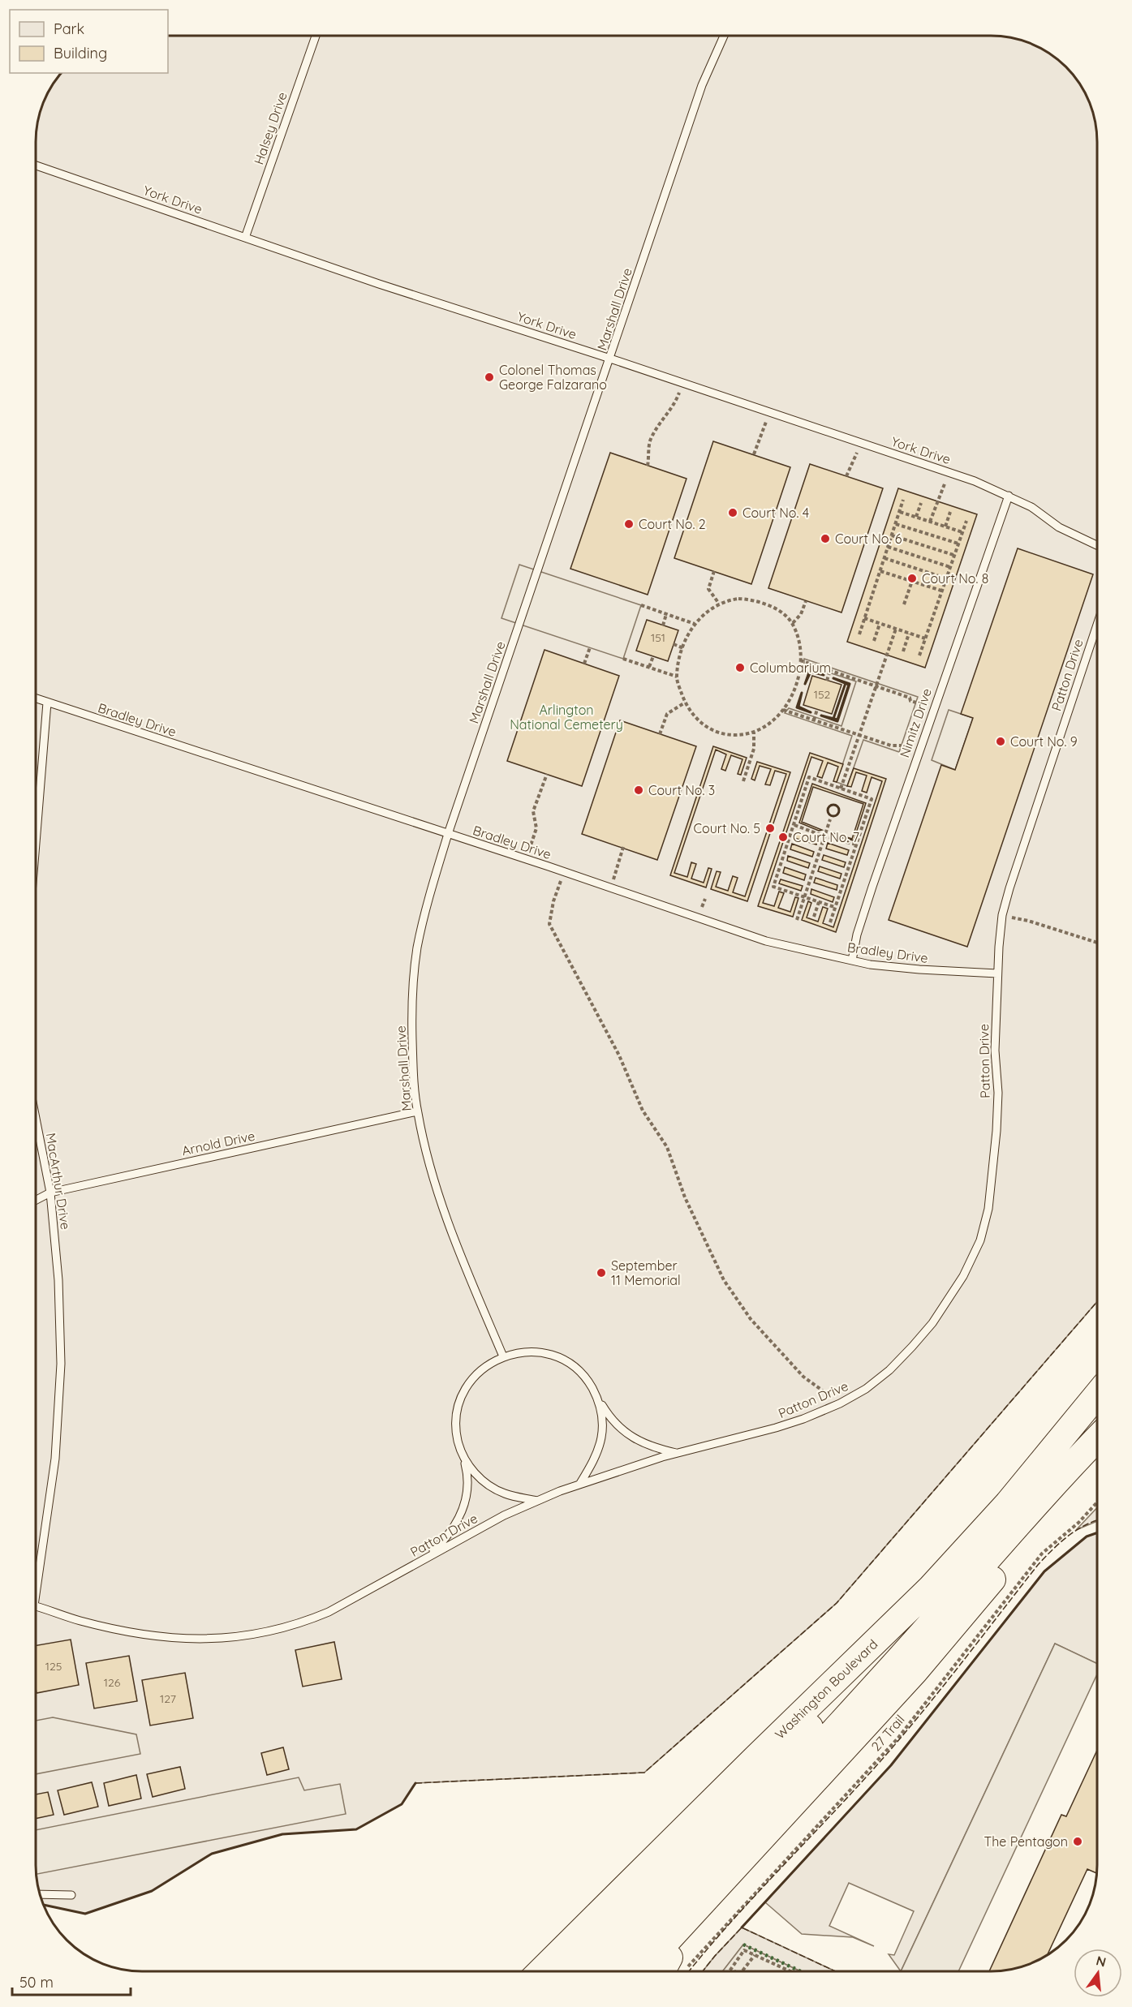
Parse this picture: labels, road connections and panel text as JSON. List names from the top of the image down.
{
  "streets": {
    "highway": ["Washington Boulevard"],
    "lane": [
      "Halsey Drive",
      "York Drive",
      "Marshall Drive",
      "Patton Drive",
      "Bradley Drive",
      "Nimitz Drive",
      "Arnold Drive",
      "MacArthur Drive"
    ],
    "path": ["27 Trail"]
  },
  "crossings": [
    ["Halsey Drive", "York Drive"],
    ["York Drive", "Marshall Drive"],
    ["York Drive", "Nimitz Drive"],
    ["Marshall Drive", "Patton Drive"],
    ["Marshall Drive", "Bradley Drive"],
    ["Marshall Drive", "Arnold Drive"],
    ["Patton Drive", "Bradley Drive"],
    ["Bradley Drive", "Nimitz Drive"],
    ["Bradley Drive", "MacArthur Drive"],
    ["Arnold Drive", "MacArthur Drive"]
  ],
  "parks": ["Arlington National Cemetery"],
  "places": [
    "Colonel Thomas George Falzarano",
    "Court No. 4",
    "Court No. 2",
    "Court No. 6",
    "Court No. 8",
    "Columbarium",
    "Court No. 9",
    "Court No. 3",
    "Court No. 5",
    "Court No. 7",
    "September 11 Memorial",
    "The Pentagon"
  ],
  "house_numbers": [
    "151",
    "152",
    "125",
    "126",
    "127"
  ],
  "legend": ["Park", "Building"],
  "scale_bar": "50 m",
  "north": "top"
}
